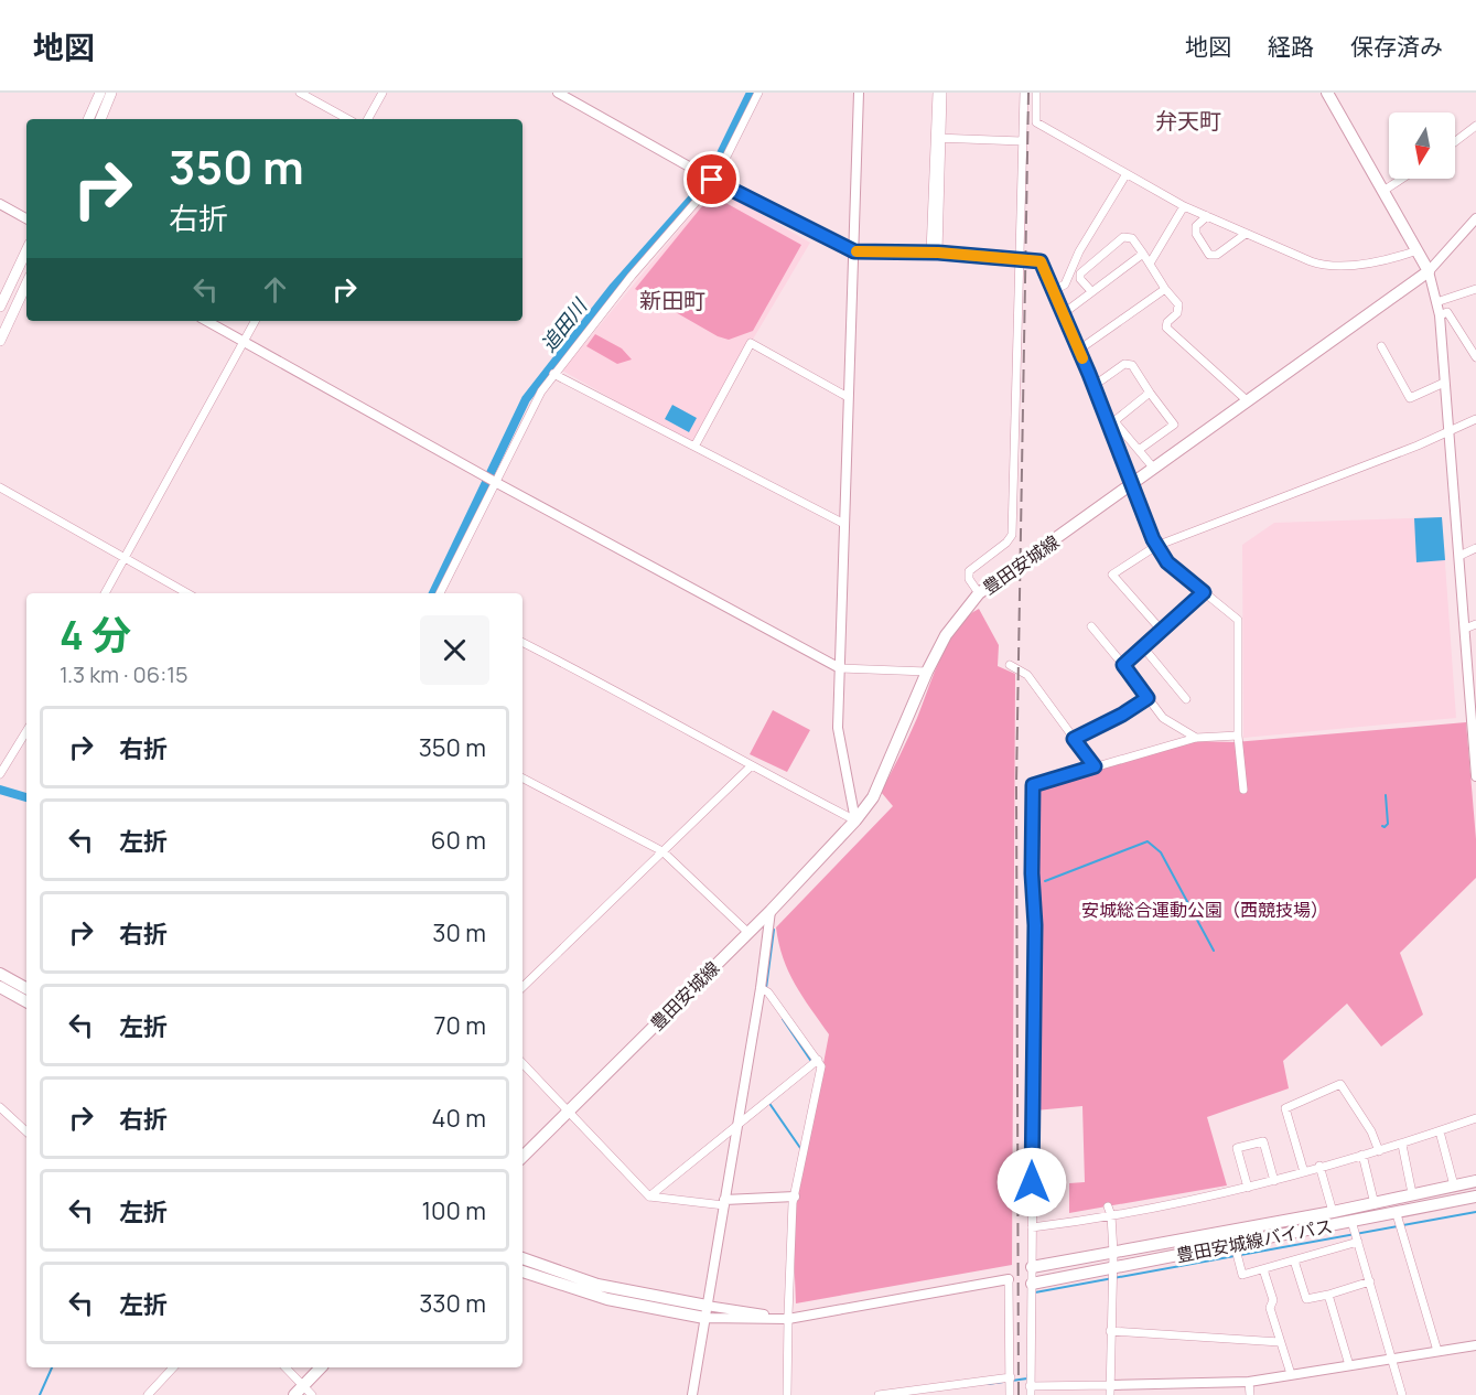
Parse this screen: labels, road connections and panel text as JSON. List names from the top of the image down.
{
  "streets": {
    "main road": ["豊田安城線", "豊田安城線バイパス"]
  },
  "districts": ["弁天町", "新田町"],
  "water": ["追田川"],
  "parks": ["安城総合運動公園（西競技場）"],
  "north": "bottom",
  "page": {
    "header": "地図",
    "nav": ["地図", "経路", "保存済み"],
    "turn": ["350 m", "右折"],
    "heading": ["4 分", "1.3 km · 06:15"],
    "list": [
      {
        "name": "右折",
        "value": "350 m"
      },
      {
        "name": "左折",
        "value": "60 m"
      },
      {
        "name": "右折",
        "value": "30 m"
      },
      {
        "name": "左折",
        "value": "70 m"
      },
      {
        "name": "右折",
        "value": "40 m"
      },
      {
        "name": "左折",
        "value": "100 m"
      },
      {
        "name": "左折",
        "value": "330 m"
      }
    ]
  }
}
